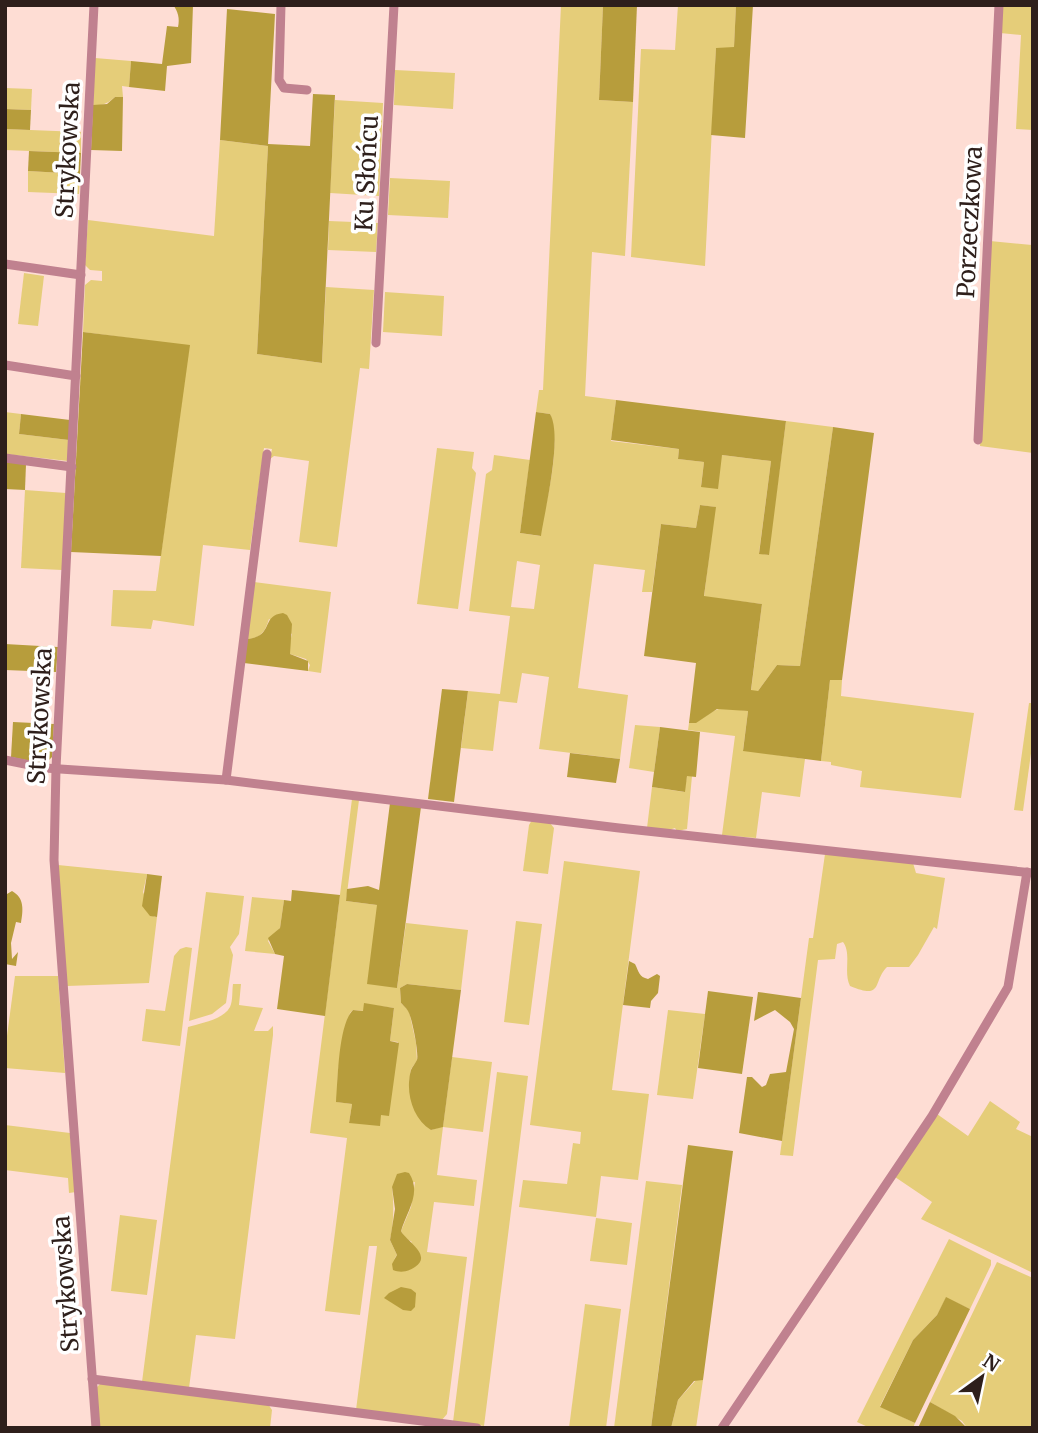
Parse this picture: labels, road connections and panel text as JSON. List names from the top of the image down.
{
  "streets": {
    "street": ["Strykowska", "Ku Słońcu", "Porzeczkowa"]
  },
  "north": "top right"
}
